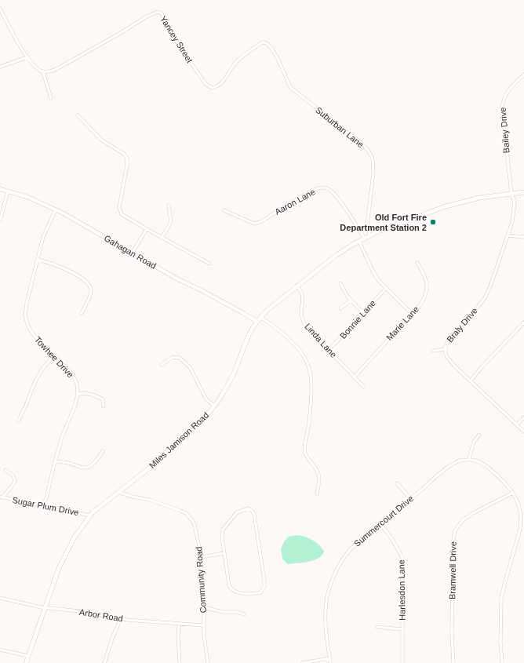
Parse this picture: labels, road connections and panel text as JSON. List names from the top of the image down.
{
  "streets": {
    "main road": ["Miles Jamison Road"],
    "street": [
      "Yancey Street",
      "Suburban Lane",
      "Bailey Drive",
      "Aaron Lane",
      "Gahagan Road",
      "Bonnie Lane",
      "Marie Lane",
      "Braly Drive",
      "Linda Lane",
      "Towhee Drive",
      "Sugar Plum Drive",
      "Summercourt Drive",
      "Bramwell Drive",
      "Community Road",
      "Harlesdon Lane",
      "Arbor Road"
    ]
  },
  "crossings": [
    ["Yancey Street", "Suburban Lane"],
    ["Suburban Lane", "Miles Jamison Road"],
    ["Bailey Drive", "Braly Drive"],
    ["Bailey Drive", "Miles Jamison Road"],
    ["Aaron Lane", "Miles Jamison Road"],
    ["Gahagan Road", "Towhee Drive"],
    ["Gahagan Road", "Miles Jamison Road"],
    ["Bonnie Lane", "Linda Lane"],
    ["Marie Lane", "Linda Lane"],
    ["Braly Drive", "Miles Jamison Road"],
    ["Linda Lane", "Miles Jamison Road"],
    ["Towhee Drive", "Sugar Plum Drive"],
    ["Miles Jamison Road", "Sugar Plum Drive"],
    ["Miles Jamison Road", "Community Road"],
    ["Miles Jamison Road", "Arbor Road"],
    ["Summercourt Drive", "Harlesdon Lane"],
    ["Community Road", "Arbor Road"]
  ],
  "places": ["Old Fort Fire Department Station 2"]
}
